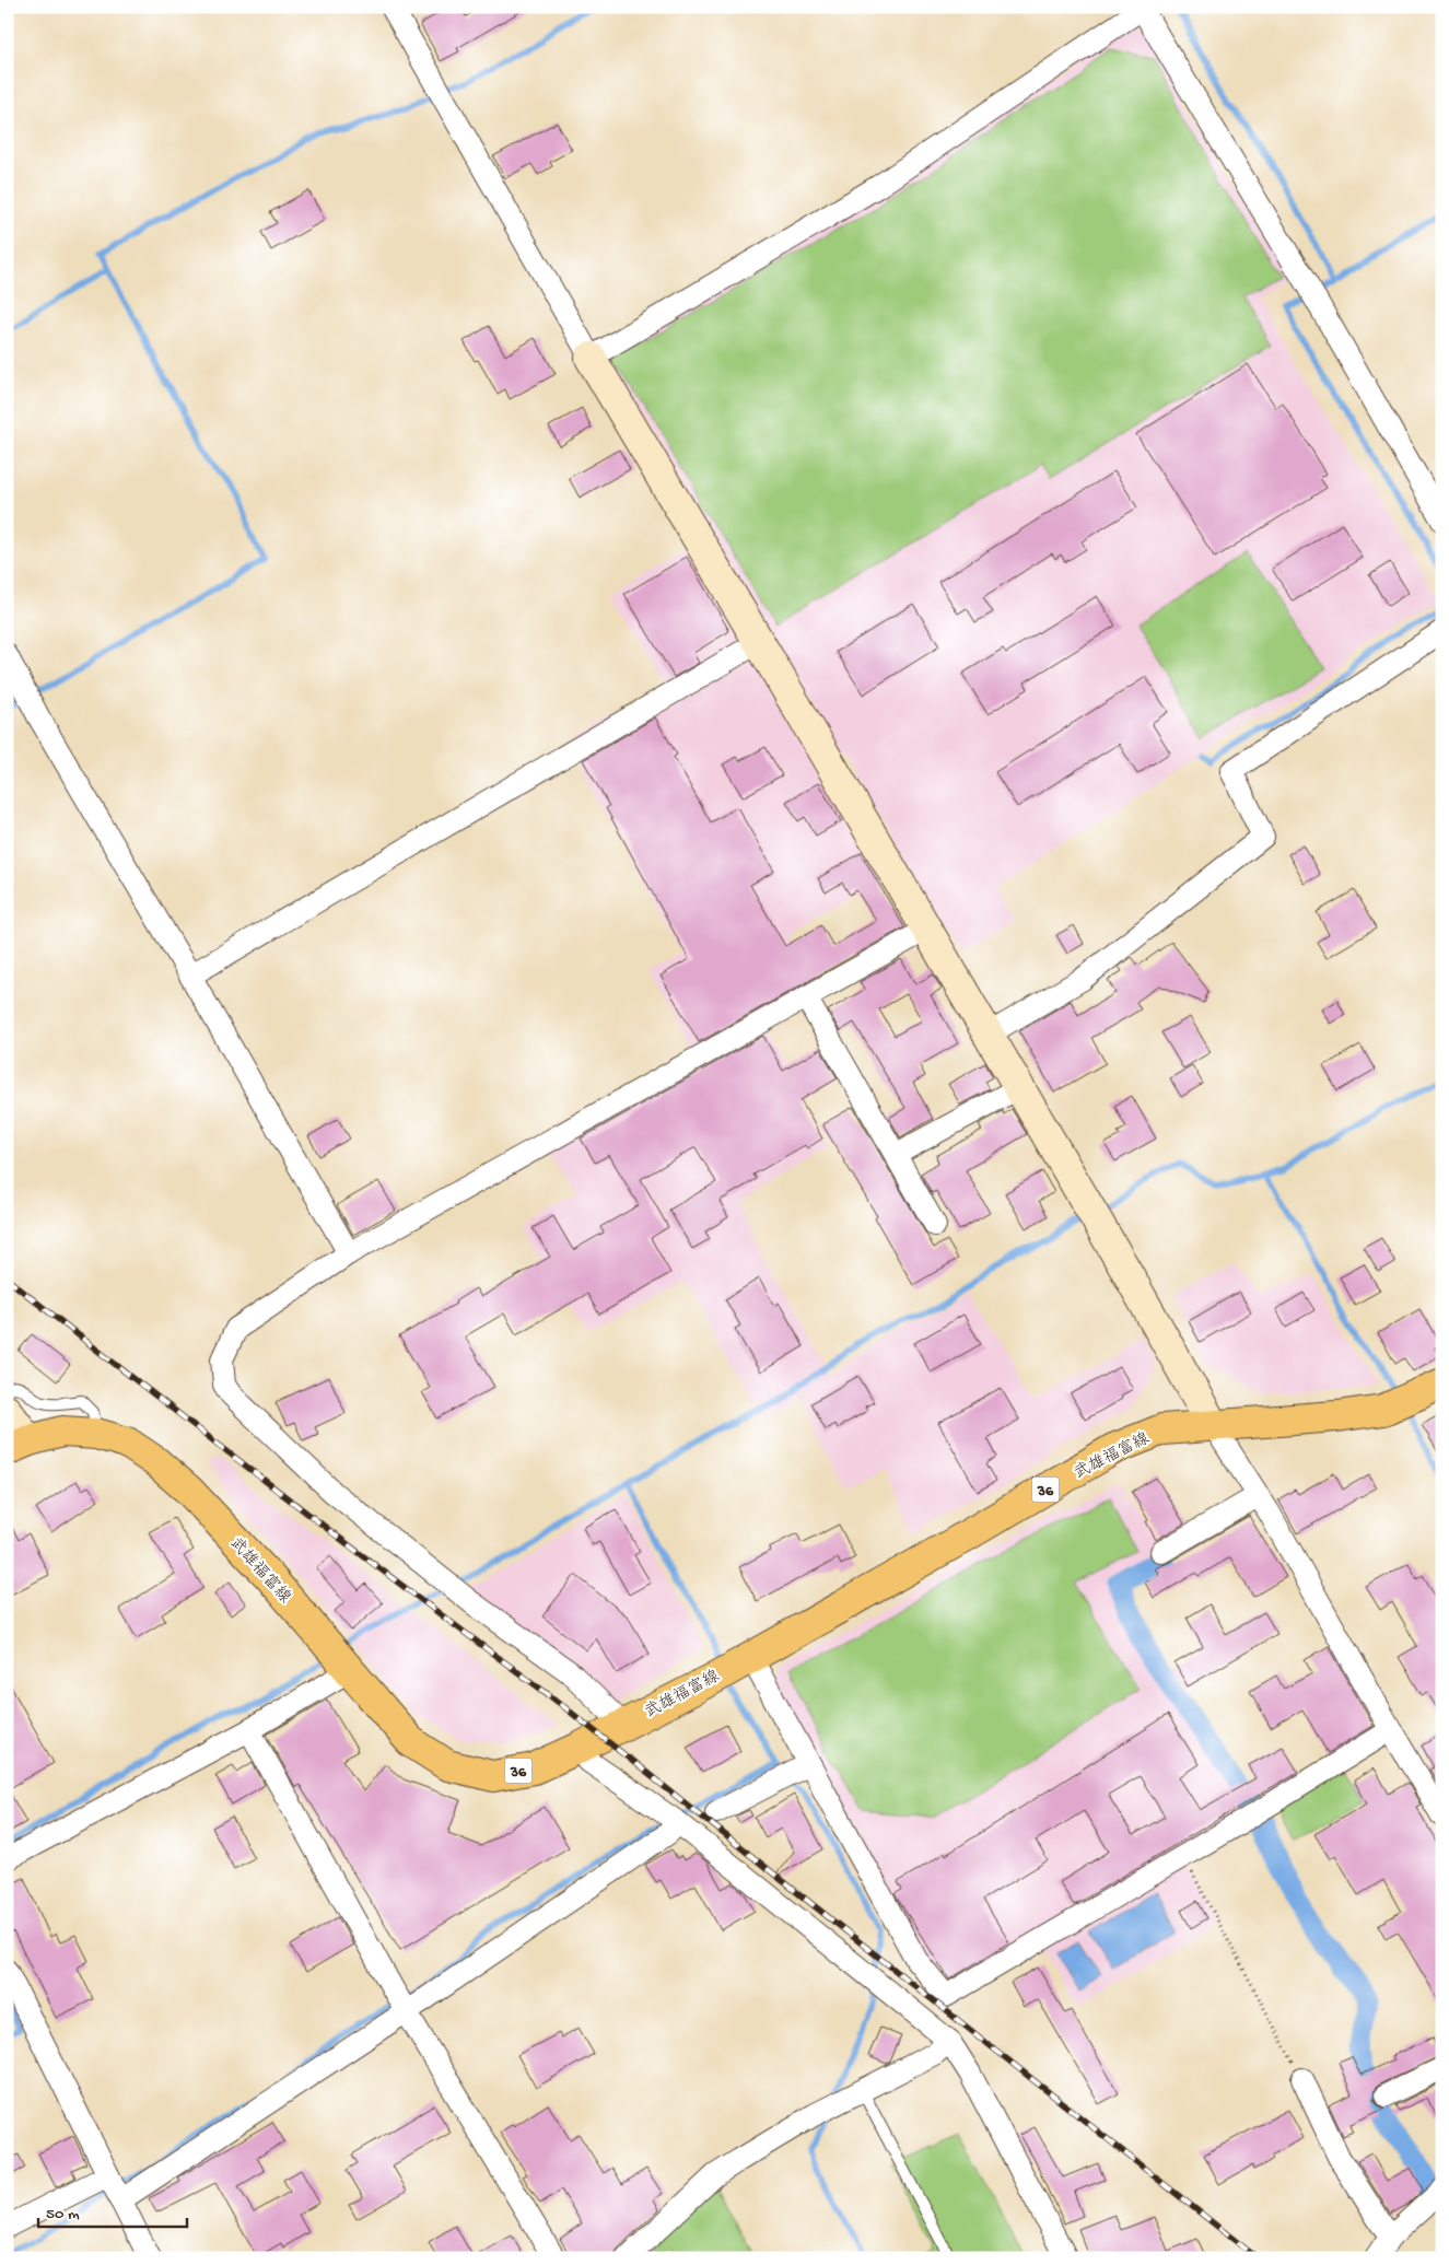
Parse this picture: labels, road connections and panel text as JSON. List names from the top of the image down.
{
  "streets": {
    "main road": ["武雄福富線", "36"]
  },
  "scale_bar": "50 m"
}
